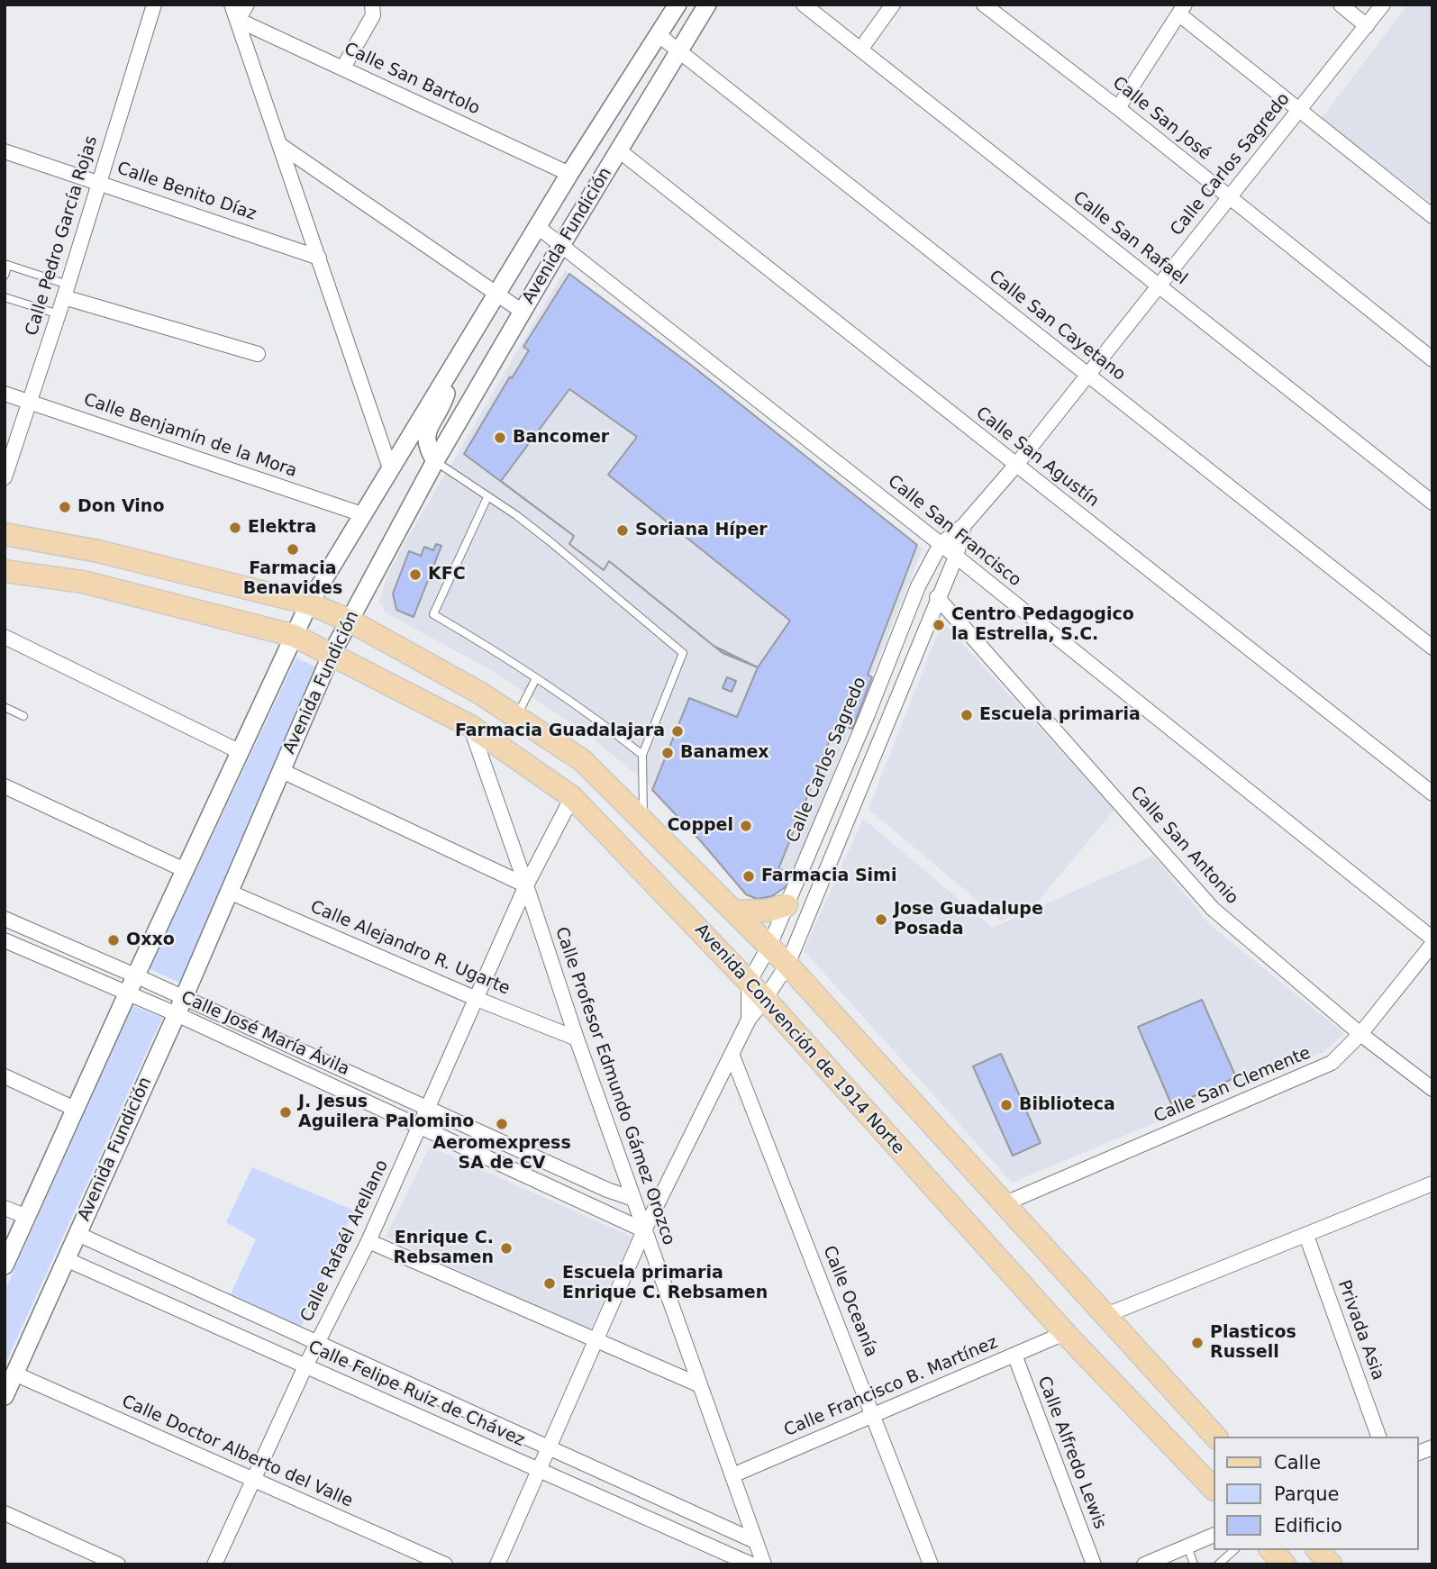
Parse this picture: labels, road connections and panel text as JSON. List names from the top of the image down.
{
  "streets": {
    "main road": ["Avenida Convención de 1914 Norte"],
    "street": [
      "Calle San Bartolo",
      "Calle San José",
      "Calle Carlos Sagredo",
      "Calle Benito Díaz",
      "Calle Pedro García Rojas",
      "Avenida Fundición",
      "Calle San Rafael",
      "Calle San Cayetano",
      "Calle Benjamín de la Mora",
      "Calle San Agustín",
      "Calle San Francisco",
      "Calle San Antonio",
      "Calle Alejandro R. Ugarte",
      "Calle José María Ávila",
      "Calle San Clemente",
      "Calle Profesor Edmundo Gámez Orozco",
      "Calle Rafaél Arellano",
      "Calle Oceanía",
      "Privada Asia",
      "Calle Francisco B. Martínez",
      "Calle Felipe Ruiz de Chávez",
      "Calle Doctor Alberto del Valle",
      "Calle Alfredo Lewis"
    ]
  },
  "crossings": [
    ["Calle San Bartolo", "Avenida Fundición"],
    ["Calle San José", "Calle Carlos Sagredo"],
    ["Calle Carlos Sagredo", "Calle San Rafael"],
    ["Calle Carlos Sagredo", "Calle San Cayetano"],
    ["Calle Carlos Sagredo", "Calle San Agustín"],
    ["Calle Carlos Sagredo", "Calle San Francisco"],
    ["Calle Carlos Sagredo", "Calle San Antonio"],
    ["Calle Carlos Sagredo", "Calle José María Ávila"],
    ["Calle Carlos Sagredo", "Avenida Convención de 1914 Norte"],
    ["Calle Carlos Sagredo", "Calle Profesor Edmundo Gámez Orozco"],
    ["Calle Carlos Sagredo", "Calle Oceanía"],
    ["Calle Carlos Sagredo", "Calle Felipe Ruiz de Chávez"],
    ["Calle Benito Díaz", "Calle Pedro García Rojas"],
    ["Calle Pedro García Rojas", "Calle Benjamín de la Mora"],
    ["Avenida Fundición", "Calle San Cayetano"],
    ["Avenida Fundición", "Calle Benjamín de la Mora"],
    ["Avenida Fundición", "Calle San Agustín"],
    ["Avenida Fundición", "Calle San Francisco"],
    ["Avenida Fundición", "Calle Alejandro R. Ugarte"],
    ["Avenida Fundición", "Calle José María Ávila"],
    ["Avenida Fundición", "Avenida Convención de 1914 Norte"],
    ["Avenida Fundición", "Calle Felipe Ruiz de Chávez"],
    ["Avenida Fundición", "Calle Doctor Alberto del Valle"],
    ["Calle San Francisco", "Calle San Clemente"],
    ["Calle San Antonio", "Calle San Clemente"],
    ["Calle Alejandro R. Ugarte", "Calle Profesor Edmundo Gámez Orozco"],
    ["Calle Alejandro R. Ugarte", "Calle Rafaél Arellano"],
    ["Calle José María Ávila", "Calle Profesor Edmundo Gámez Orozco"],
    ["Calle José María Ávila", "Calle Rafaél Arellano"],
    ["Avenida Convención de 1914 Norte", "Calle Profesor Edmundo Gámez Orozco"],
    ["Avenida Convención de 1914 Norte", "Calle Rafaél Arellano"],
    ["Avenida Convención de 1914 Norte", "Calle Francisco B. Martínez"],
    ["Calle Profesor Edmundo Gámez Orozco", "Calle Rafaél Arellano"],
    ["Calle Profesor Edmundo Gámez Orozco", "Calle Francisco B. Martínez"],
    ["Calle Profesor Edmundo Gámez Orozco", "Calle Felipe Ruiz de Chávez"],
    ["Calle Rafaél Arellano", "Calle Felipe Ruiz de Chávez"],
    ["Calle Rafaél Arellano", "Calle Doctor Alberto del Valle"],
    ["Calle Oceanía", "Calle Francisco B. Martínez"],
    ["Calle Francisco B. Martínez", "Calle Alfredo Lewis"]
  ],
  "places": [
    "Bancomer",
    "Don Vino",
    "Elektra",
    "Soriana Híper",
    "Farmacia Benavides",
    "KFC",
    "Centro Pedagogico la Estrella, S.C.",
    "Escuela primaria",
    "Farmacia Guadalajara",
    "Banamex",
    "Coppel",
    "Farmacia Simi",
    "Jose Guadalupe Posada",
    "Oxxo",
    "Biblioteca",
    "J. Jesus Aguilera Palomino",
    "Aeromexpress SA de CV",
    "Enrique C. Rebsamen",
    "Escuela primaria Enrique C. Rebsamen",
    "Plasticos Russell"
  ],
  "legend": ["Calle", "Parque", "Edificio"]
}
